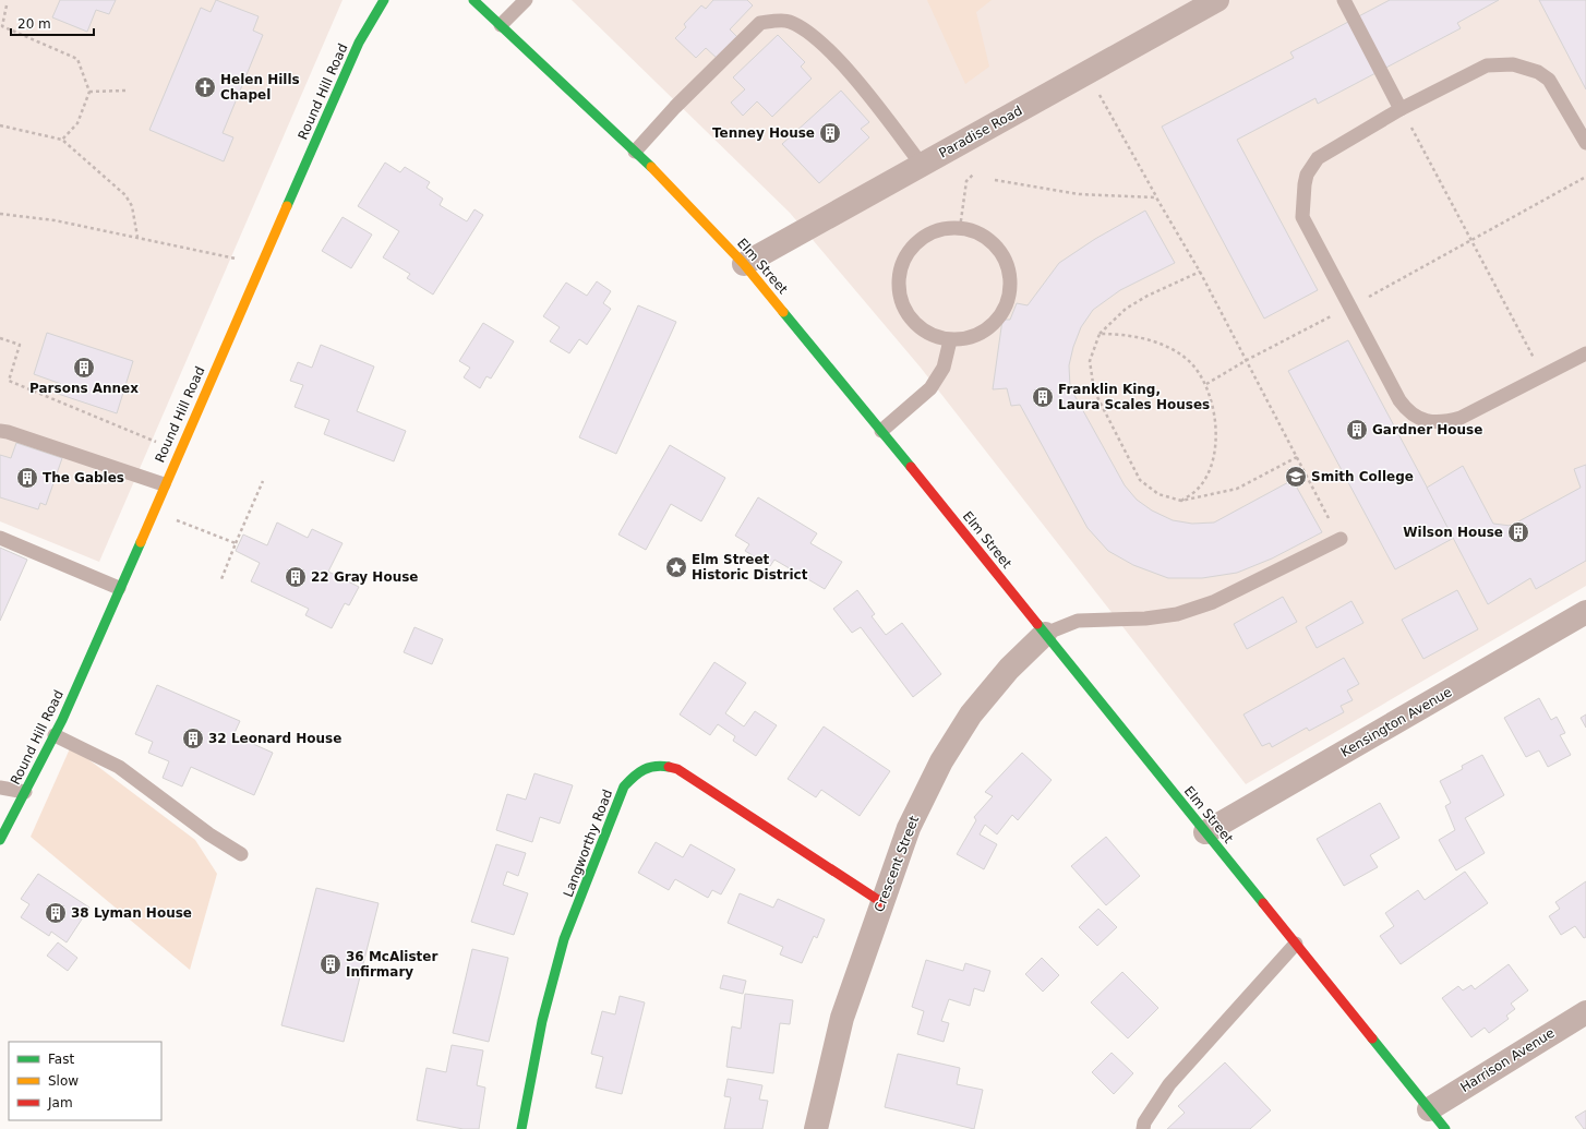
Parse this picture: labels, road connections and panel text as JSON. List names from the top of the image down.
{
  "streets": {
    "main road": ["Round Hill Road", "Elm Street", "Langworthy Road"],
    "street": [
      "Paradise Road",
      "Kensington Avenue",
      "Crescent Street",
      "Harrison Avenue"
    ]
  },
  "crossings": [
    ["Paradise Road", "Elm Street"],
    ["Elm Street", "Kensington Avenue"],
    ["Elm Street", "Crescent Street"],
    ["Elm Street", "Harrison Avenue"],
    ["Langworthy Road", "Crescent Street"]
  ],
  "places": {
    "church": ["Helen Hills Chapel"],
    "building": [
      "Tenney House",
      "Parsons Annex",
      "Franklin King, Laura Scales Houses",
      "Gardner House",
      "The Gables",
      "Wilson House",
      "22 Gray House",
      "32 Leonard House",
      "38 Lyman House",
      "36 McAlister Infirmary"
    ],
    "school or university": ["Smith College"],
    "place": ["Elm Street Historic District"]
  },
  "legend": ["Fast", "Slow", "Jam"],
  "scale_bar": "20 m"
}
